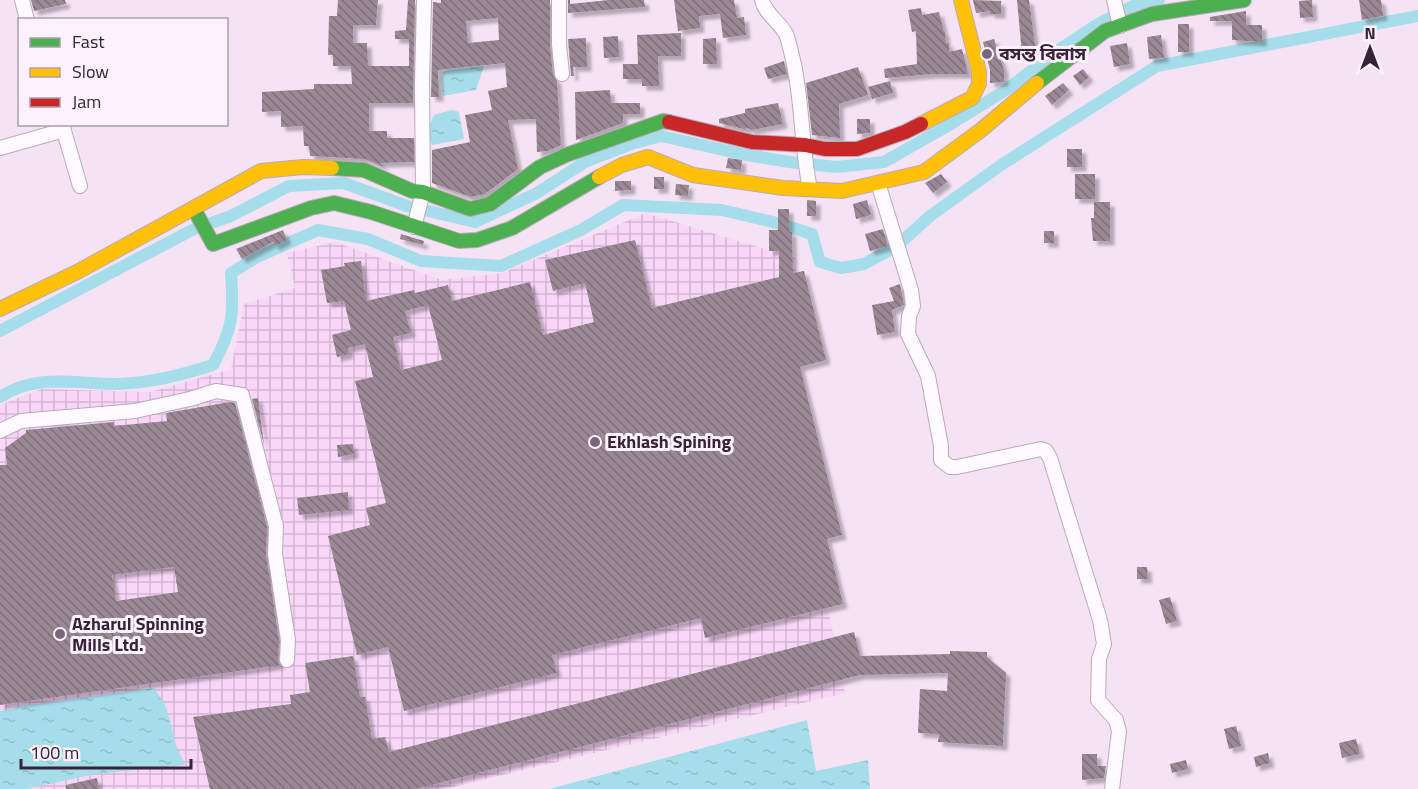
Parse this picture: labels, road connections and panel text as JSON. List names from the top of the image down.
{
  "places": ["বসন্ত বিলাস", "Ekhlash Spining", "Azharul Spinning Mills Ltd."],
  "legend": ["Fast", "Slow", "Jam"],
  "scale_bar": "100 m",
  "north": "top"
}
